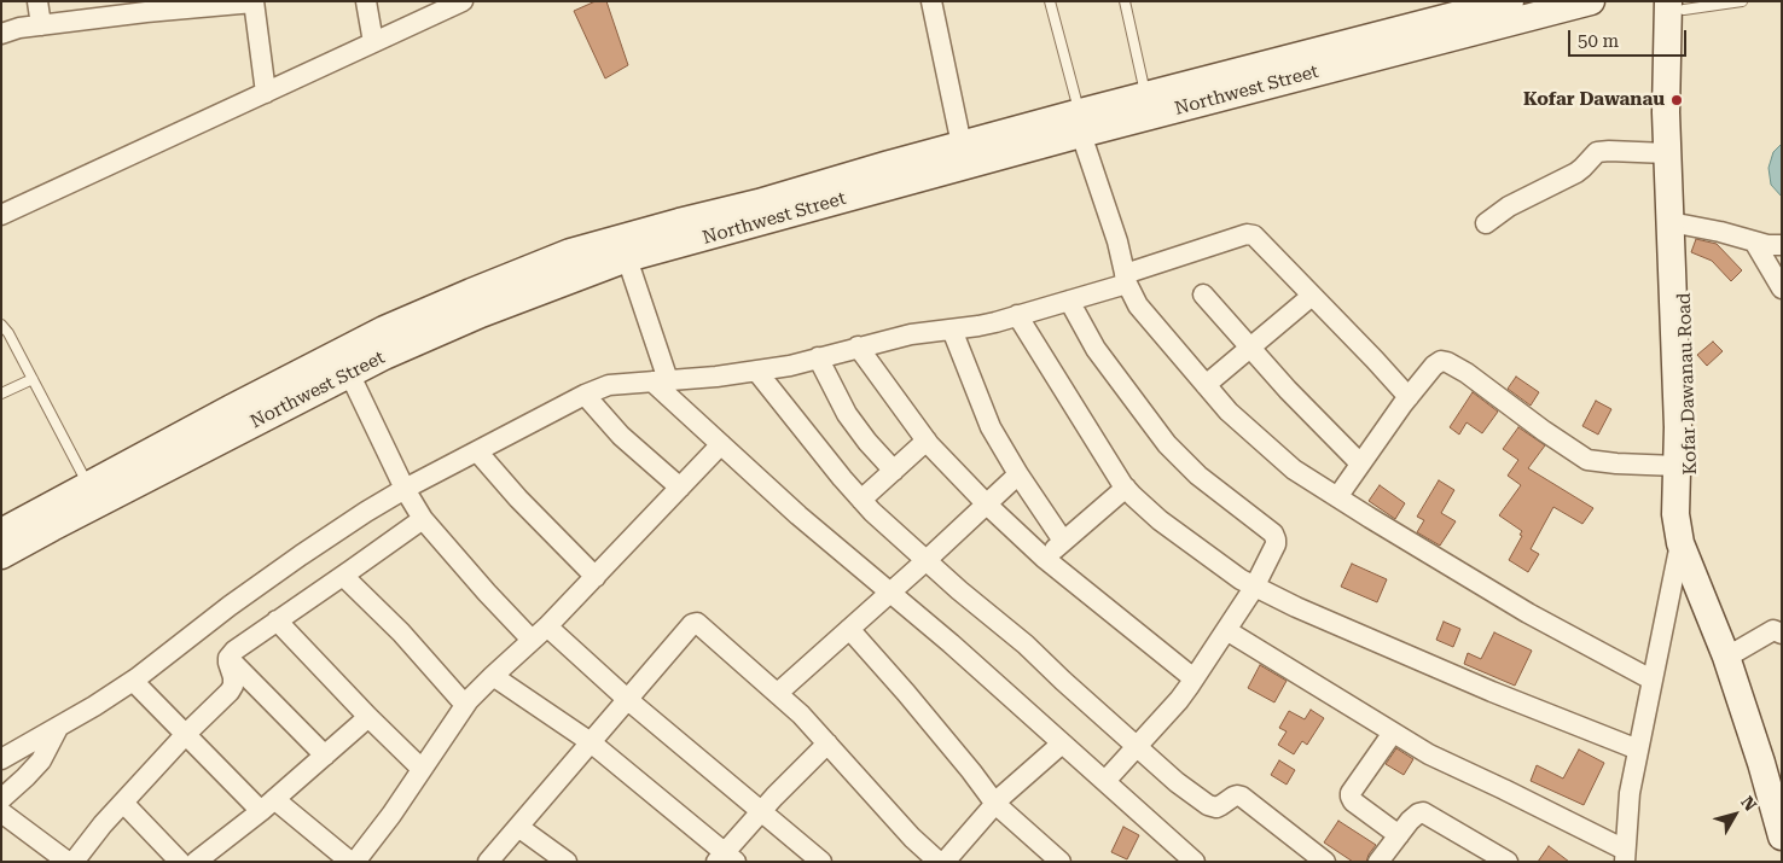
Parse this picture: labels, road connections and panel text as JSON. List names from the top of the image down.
{
  "streets": {
    "main road": ["Northwest Street", "Kofar Dawanau Road"]
  },
  "places": ["Kofar Dawanau"],
  "scale_bar": "50 m",
  "north": "top right"
}
